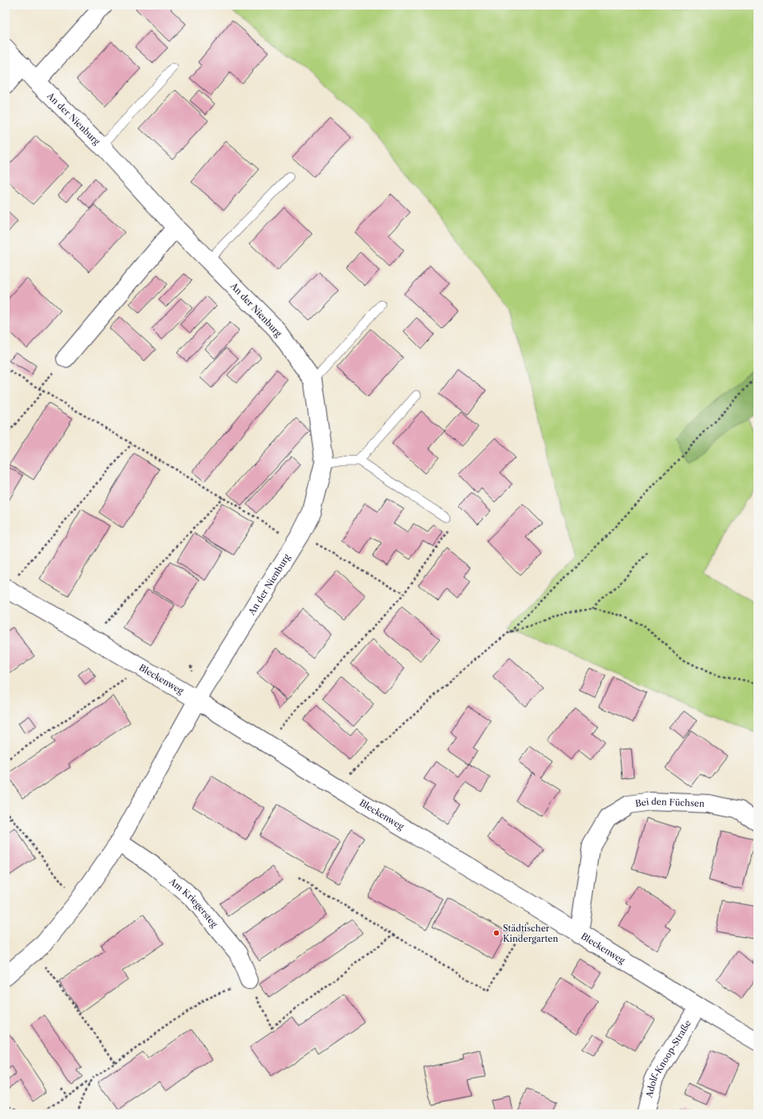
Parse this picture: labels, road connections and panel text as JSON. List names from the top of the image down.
{
  "streets": {
    "street": [
      "An der Nienburg",
      "Bleckenweg",
      "Bei den Füchsen",
      "Am Kriegersteg",
      "Adolf-Knoop-Straße"
    ]
  },
  "crossings": [
    ["An der Nienburg", "Bleckenweg"],
    ["Bleckenweg", "Bei den Füchsen"],
    ["Bleckenweg", "Adolf-Knoop-Straße"]
  ],
  "places": ["Städtischer Kindergarten"]
}
